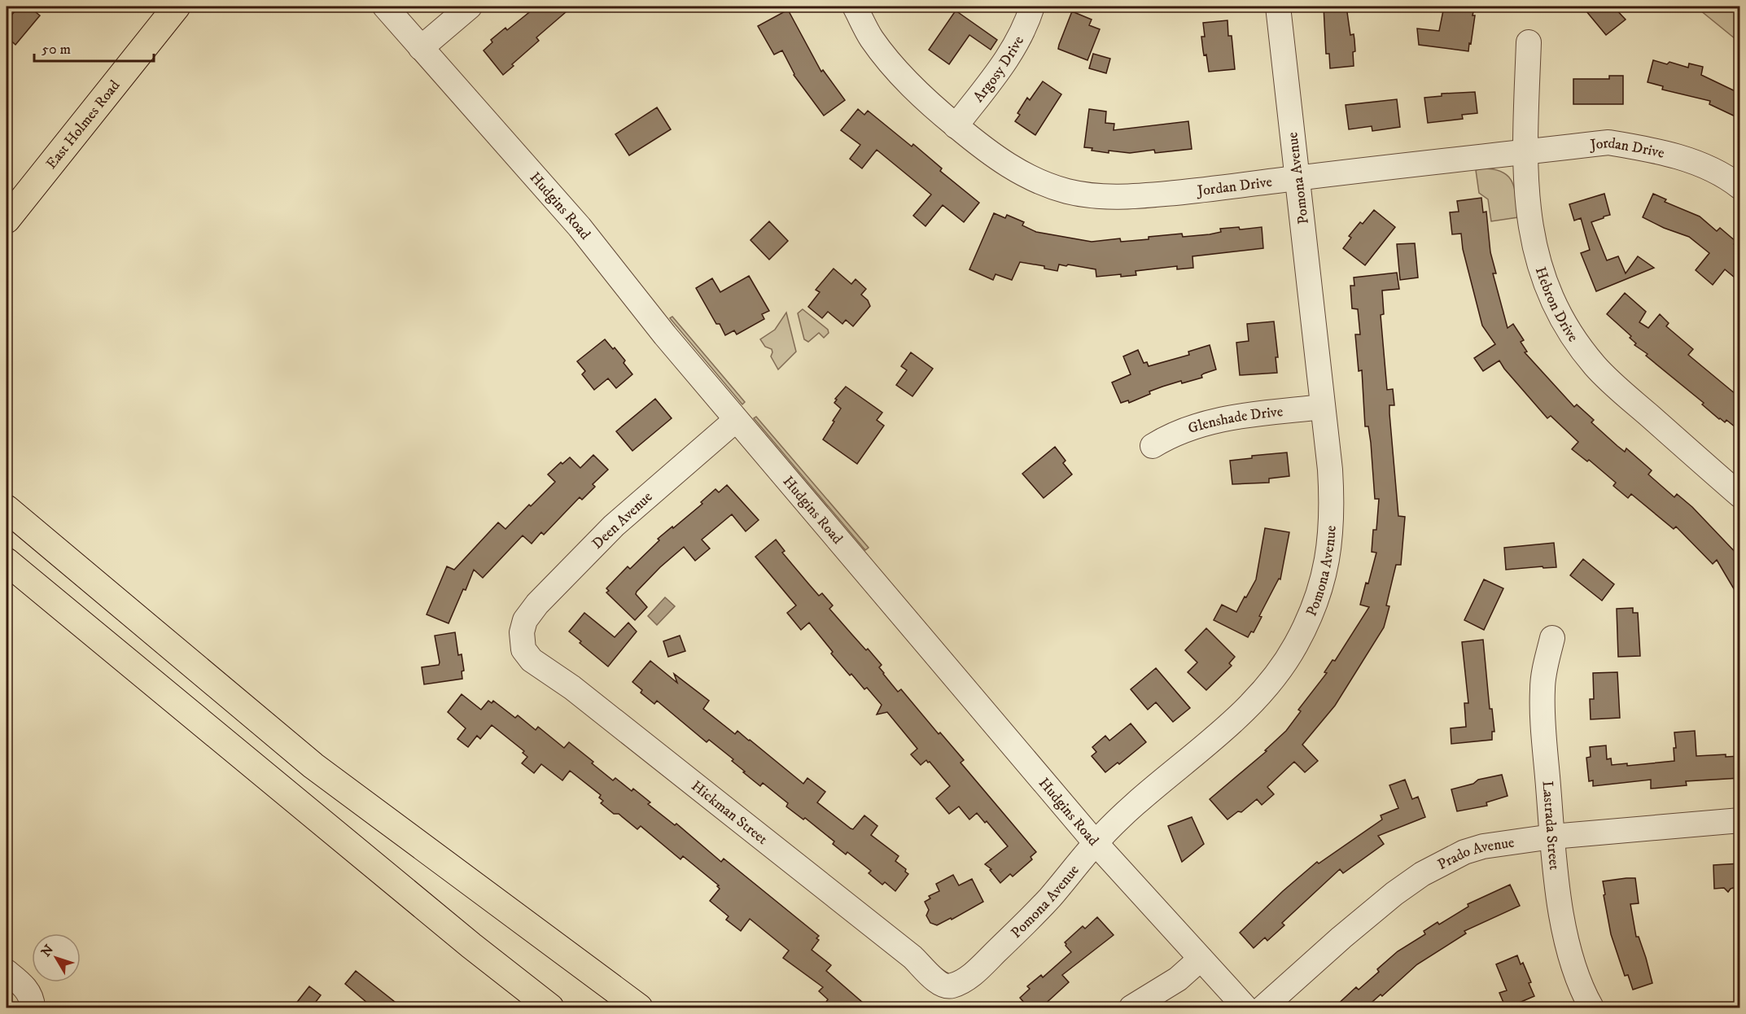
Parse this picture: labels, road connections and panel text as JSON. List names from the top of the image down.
{
  "streets": {
    "main road": ["East Holmes Road"],
    "street": [
      "Argosy Drive",
      "Jordan Drive",
      "Pomona Avenue",
      "Hudgins Road",
      "Hebron Drive",
      "Glenshade Drive",
      "Deen Avenue",
      "Hickman Street",
      "Lastrada Street",
      "Prado Avenue"
    ]
  },
  "crossings": [
    ["Argosy Drive", "Jordan Drive"],
    ["Jordan Drive", "Pomona Avenue"],
    ["Jordan Drive", "Hebron Drive"],
    ["Pomona Avenue", "Hudgins Road"],
    ["Pomona Avenue", "Glenshade Drive"],
    ["Pomona Avenue", "Hickman Street"],
    ["Hudgins Road", "Deen Avenue"],
    ["Deen Avenue", "Hickman Street"],
    ["Lastrada Street", "Prado Avenue"]
  ],
  "scale_bar": "50 m",
  "north": "top left"
}
